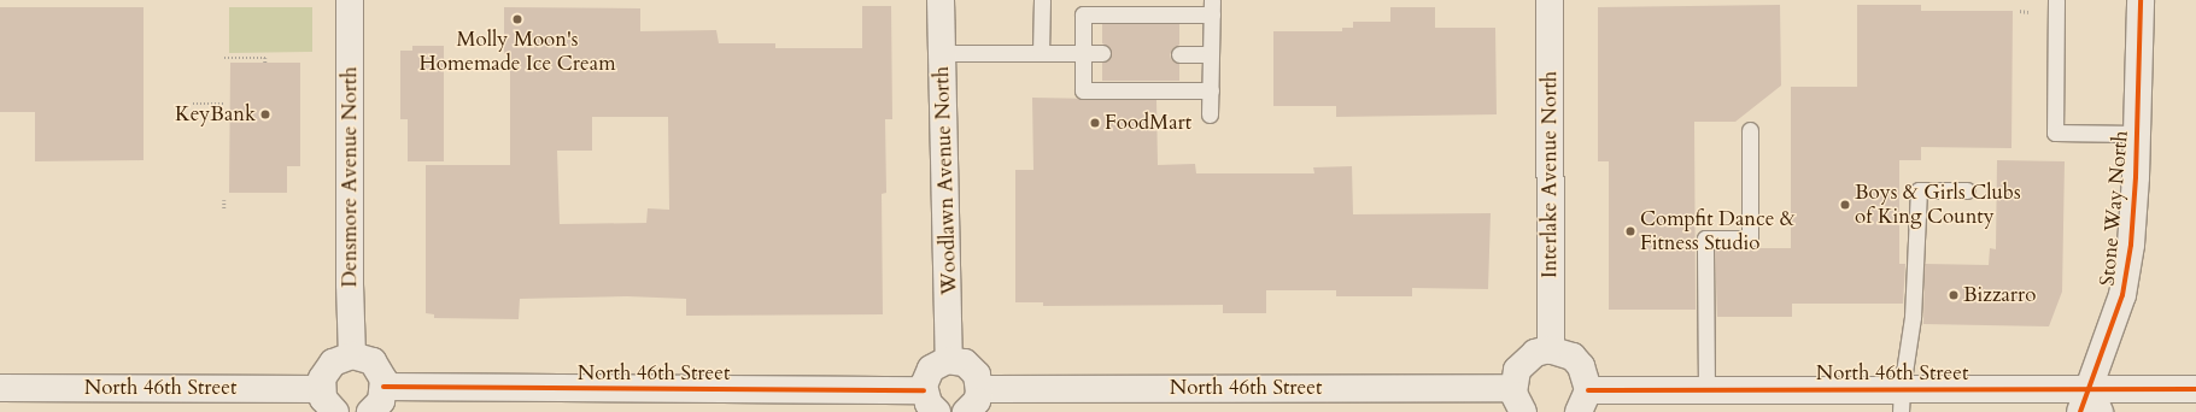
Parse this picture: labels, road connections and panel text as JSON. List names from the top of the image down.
{
  "streets": {
    "street": [
      "Interlake Avenue North",
      "Densmore Avenue North",
      "Woodlawn Avenue North",
      "Stone Way North",
      "North 46th Street"
    ]
  },
  "crossings": [
    ["Stone Way North", "North 46th Street"]
  ],
  "places": [
    "Molly Moon's Homemade Ice Cream",
    "KeyBank",
    "FoodMart",
    "Boys & Girls Clubs of King County",
    "Compfit Dance & Fitness Studio",
    "Bizzarro"
  ]
}
